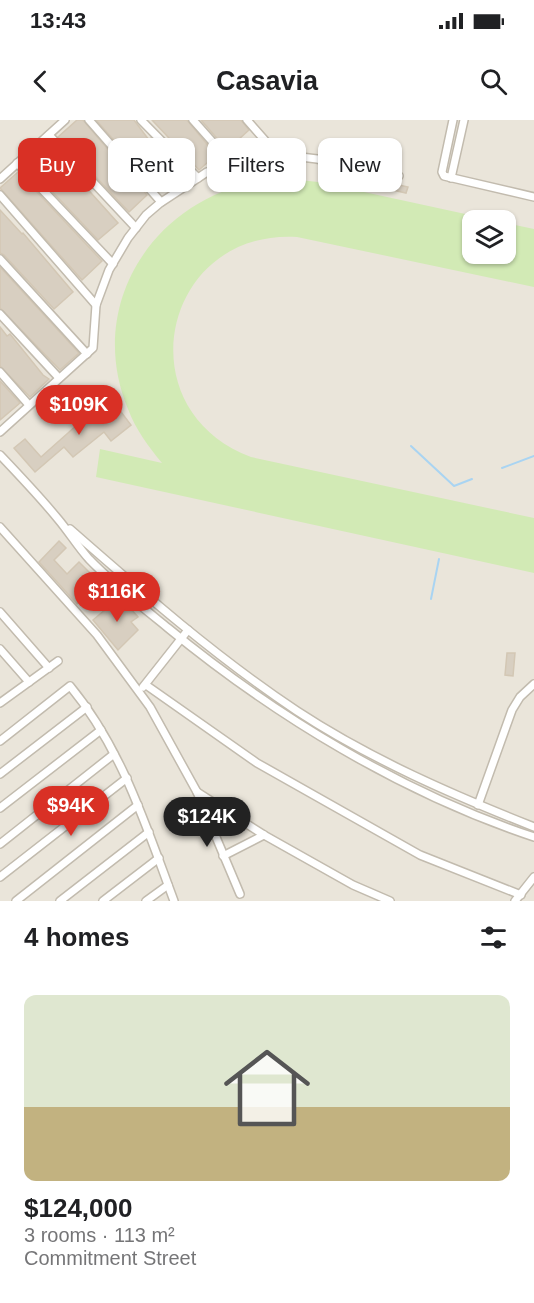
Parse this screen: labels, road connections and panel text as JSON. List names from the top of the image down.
{
  "page": {
    "status": "13:43",
    "header": "Casavia",
    "chip": [
      "Buy",
      "Rent",
      "Filters",
      "New"
    ],
    "price": [
      "$109K",
      "$116K",
      "$94K",
      "$124K"
    ],
    "heading": "4 homes",
    "list": [
      {
        "name": "$124,000",
        "note": "3 rooms · 113 m² · Commitment Street"
      }
    ]
  }
}
